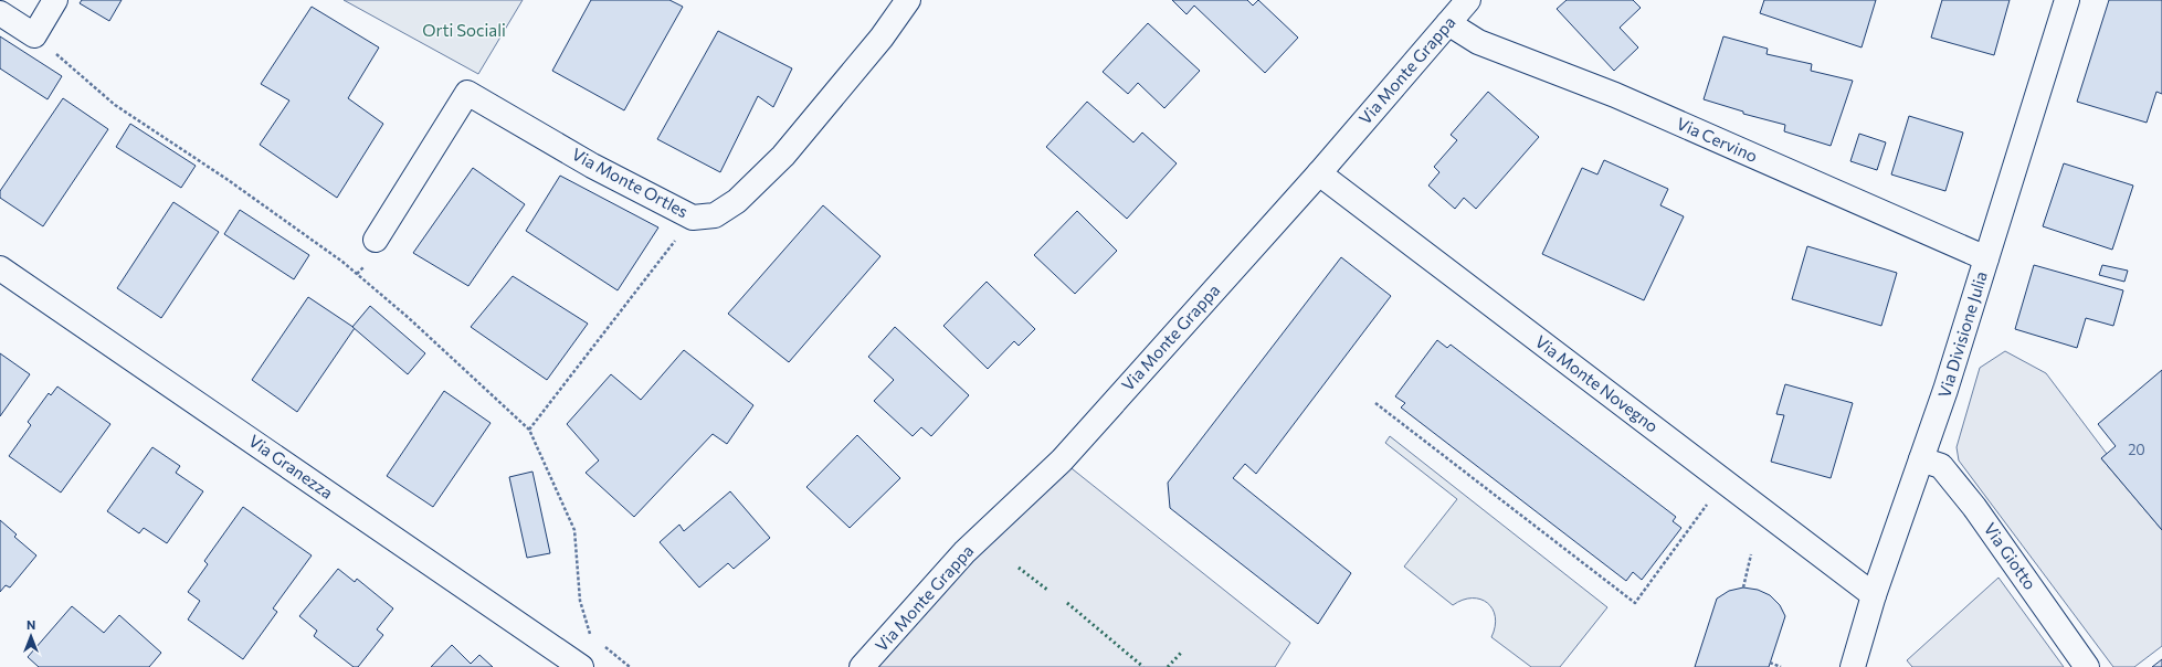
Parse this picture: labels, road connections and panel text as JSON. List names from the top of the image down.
{
  "streets": {
    "street": [
      "Via Monte Grappa",
      "Via Cervino",
      "Via Monte Ortles",
      "Via Divisione Julia",
      "Via Monte Novegno",
      "Via Granezza",
      "Via Giotto"
    ]
  },
  "crossings": [
    ["Via Monte Grappa", "Via Cervino"],
    ["Via Monte Grappa", "Via Monte Novegno"],
    ["Via Cervino", "Via Divisione Julia"],
    ["Via Divisione Julia", "Via Monte Novegno"],
    ["Via Divisione Julia", "Via Giotto"]
  ],
  "parks": ["Orti Sociali"],
  "house_numbers": ["20"],
  "north": "top"
}
